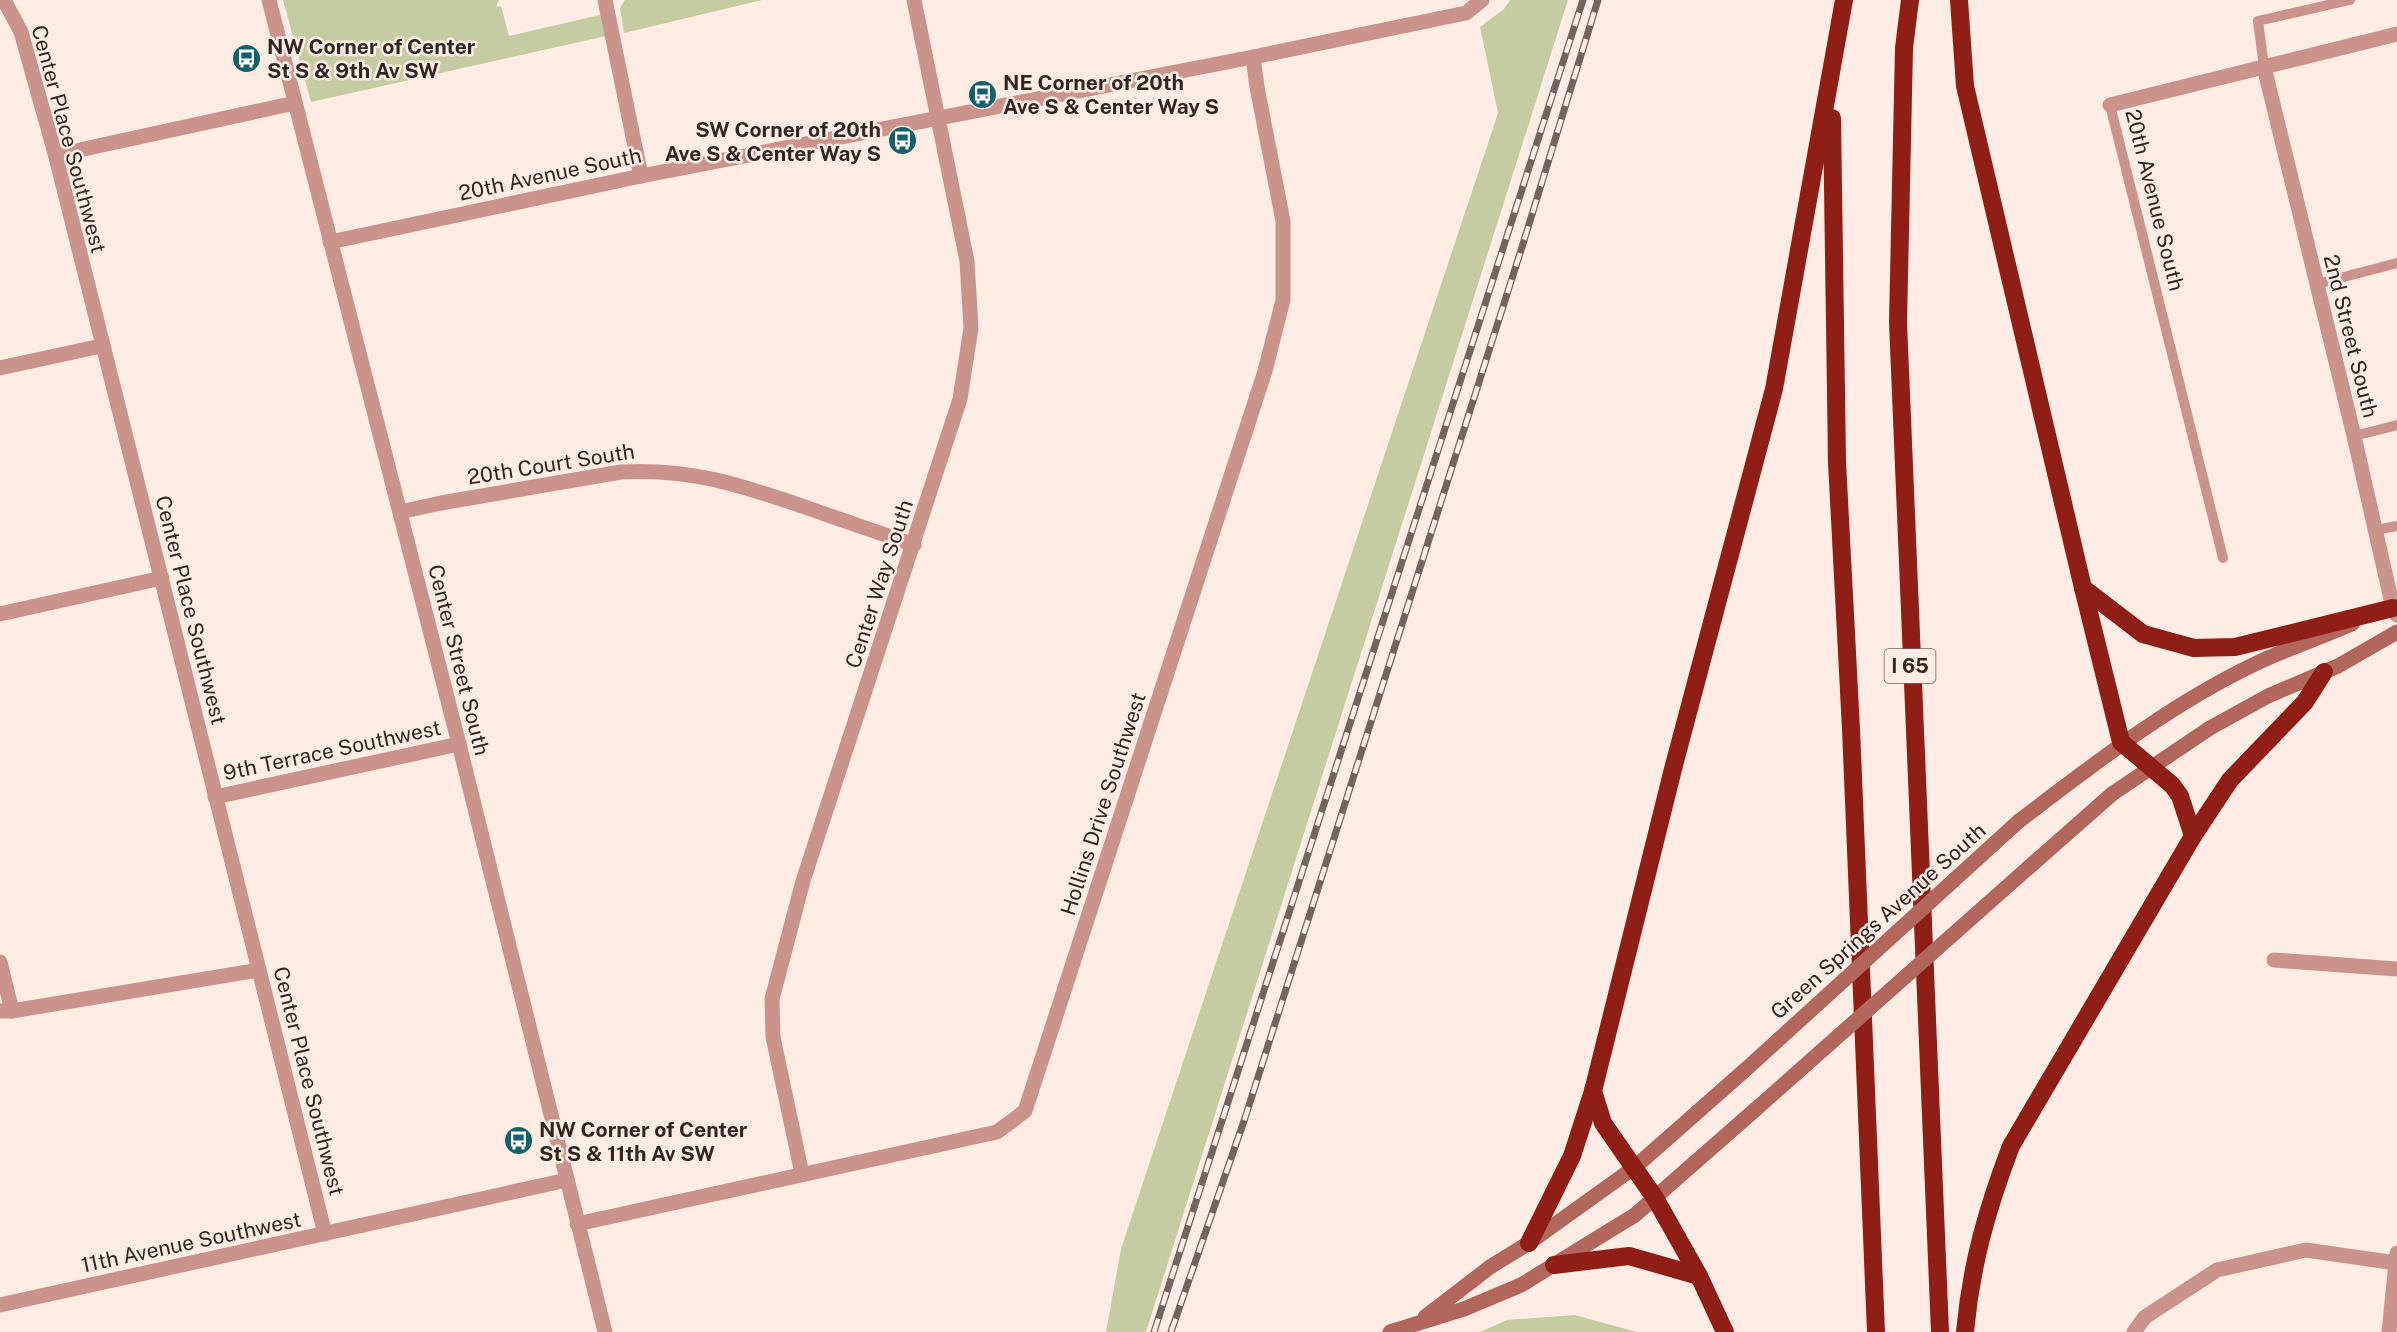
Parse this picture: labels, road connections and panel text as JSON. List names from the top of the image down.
{
  "streets": {
    "highway": ["I 65"],
    "main road": ["Green Springs Avenue South"],
    "street": [
      "Center Place Southwest",
      "20th Avenue South",
      "2nd Street South",
      "20th Court South",
      "Center Way South",
      "Center Street South",
      "9th Terrace Southwest",
      "Hollins Drive Southwest",
      "11th Avenue Southwest"
    ]
  },
  "crossings": [
    ["Center Place Southwest", "9th Terrace Southwest"],
    ["Center Place Southwest", "11th Avenue Southwest"],
    ["20th Avenue South", "2nd Street South"],
    ["20th Avenue South", "Center Way South"],
    ["20th Avenue South", "Center Street South"],
    ["20th Avenue South", "Hollins Drive Southwest"],
    ["2nd Street South", "Green Springs Avenue South"],
    ["20th Court South", "Center Way South"],
    ["20th Court South", "Center Street South"],
    ["Center Way South", "Hollins Drive Southwest"],
    ["Center Street South", "9th Terrace Southwest"],
    ["Center Street South", "Hollins Drive Southwest"],
    ["Center Street South", "11th Avenue Southwest"]
  ],
  "places": {
    "bus stop": [
      "NW Corner of Center St S & 9th Av SW",
      "NE Corner of 20th Ave S & Center Way S",
      "SW Corner of 20th Ave S & Center Way S",
      "NW Corner of Center St S & 11th Av SW"
    ]
  }
}
